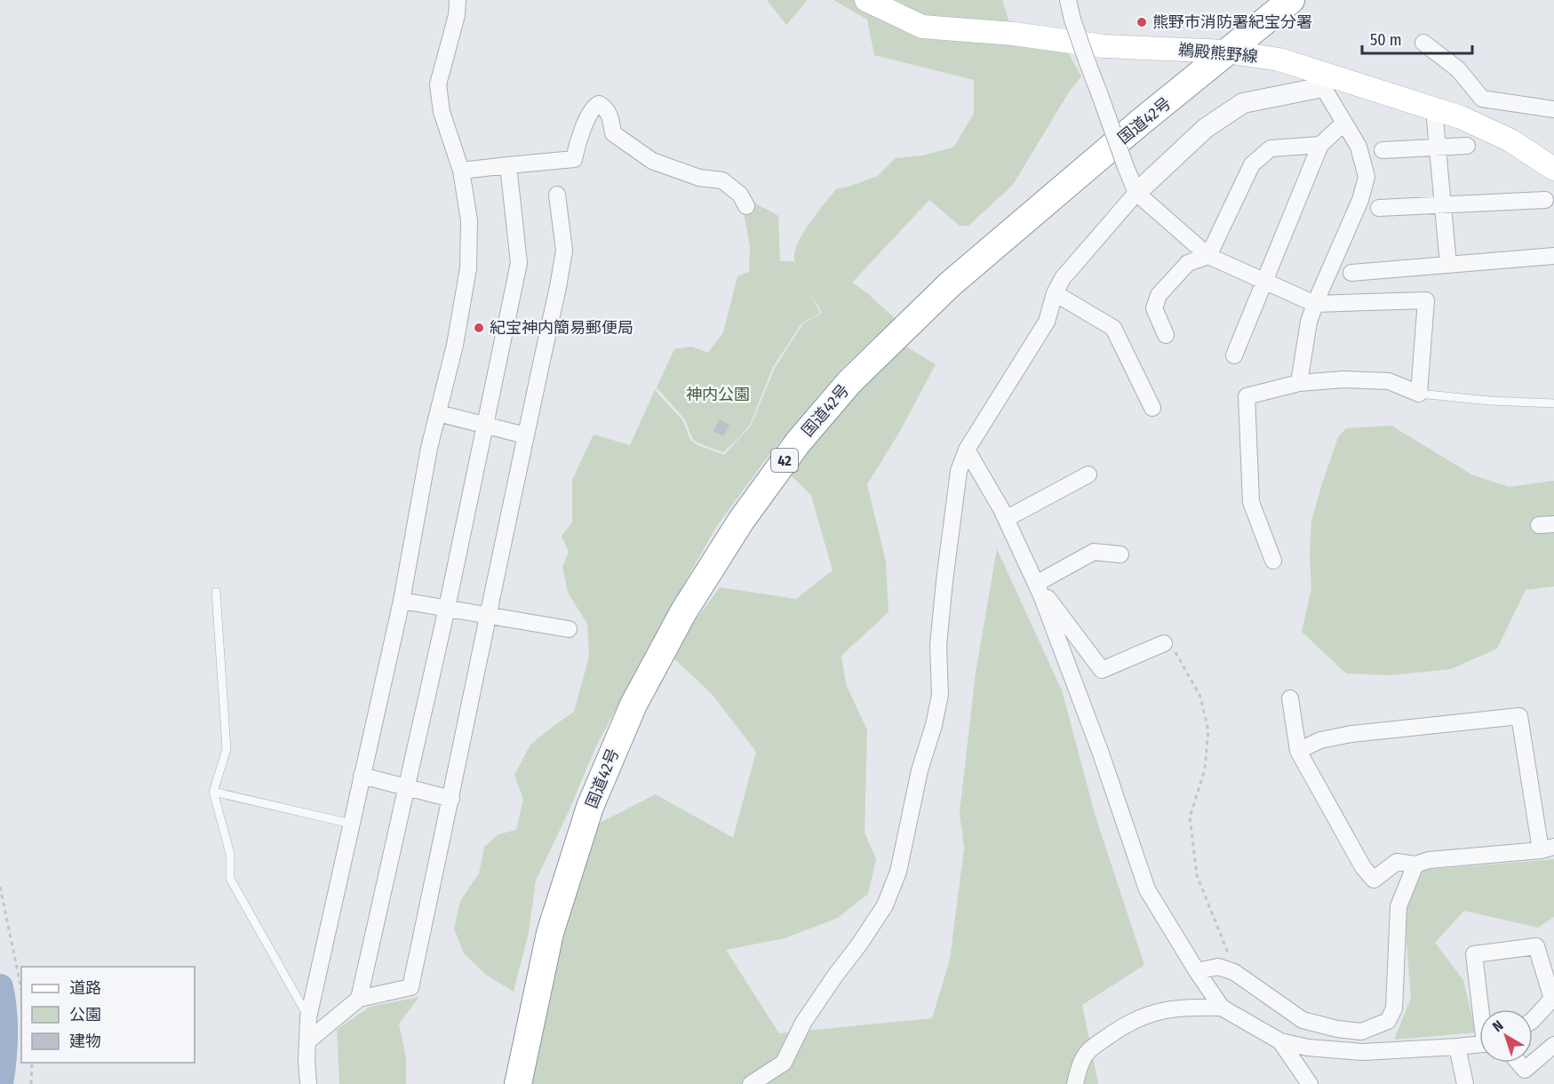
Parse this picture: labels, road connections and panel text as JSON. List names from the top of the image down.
{
  "streets": {
    "highway": ["国道42号", "42"],
    "main road": ["鵜殿熊野線"]
  },
  "crossings": [
    ["鵜殿熊野線", "国道42号"]
  ],
  "parks": ["神内公園"],
  "places": ["熊野市消防署紀宝分署", "紀宝神内簡易郵便局"],
  "legend": ["道路", "公園", "建物"],
  "scale_bar": "50 m",
  "north": "top left"
}
